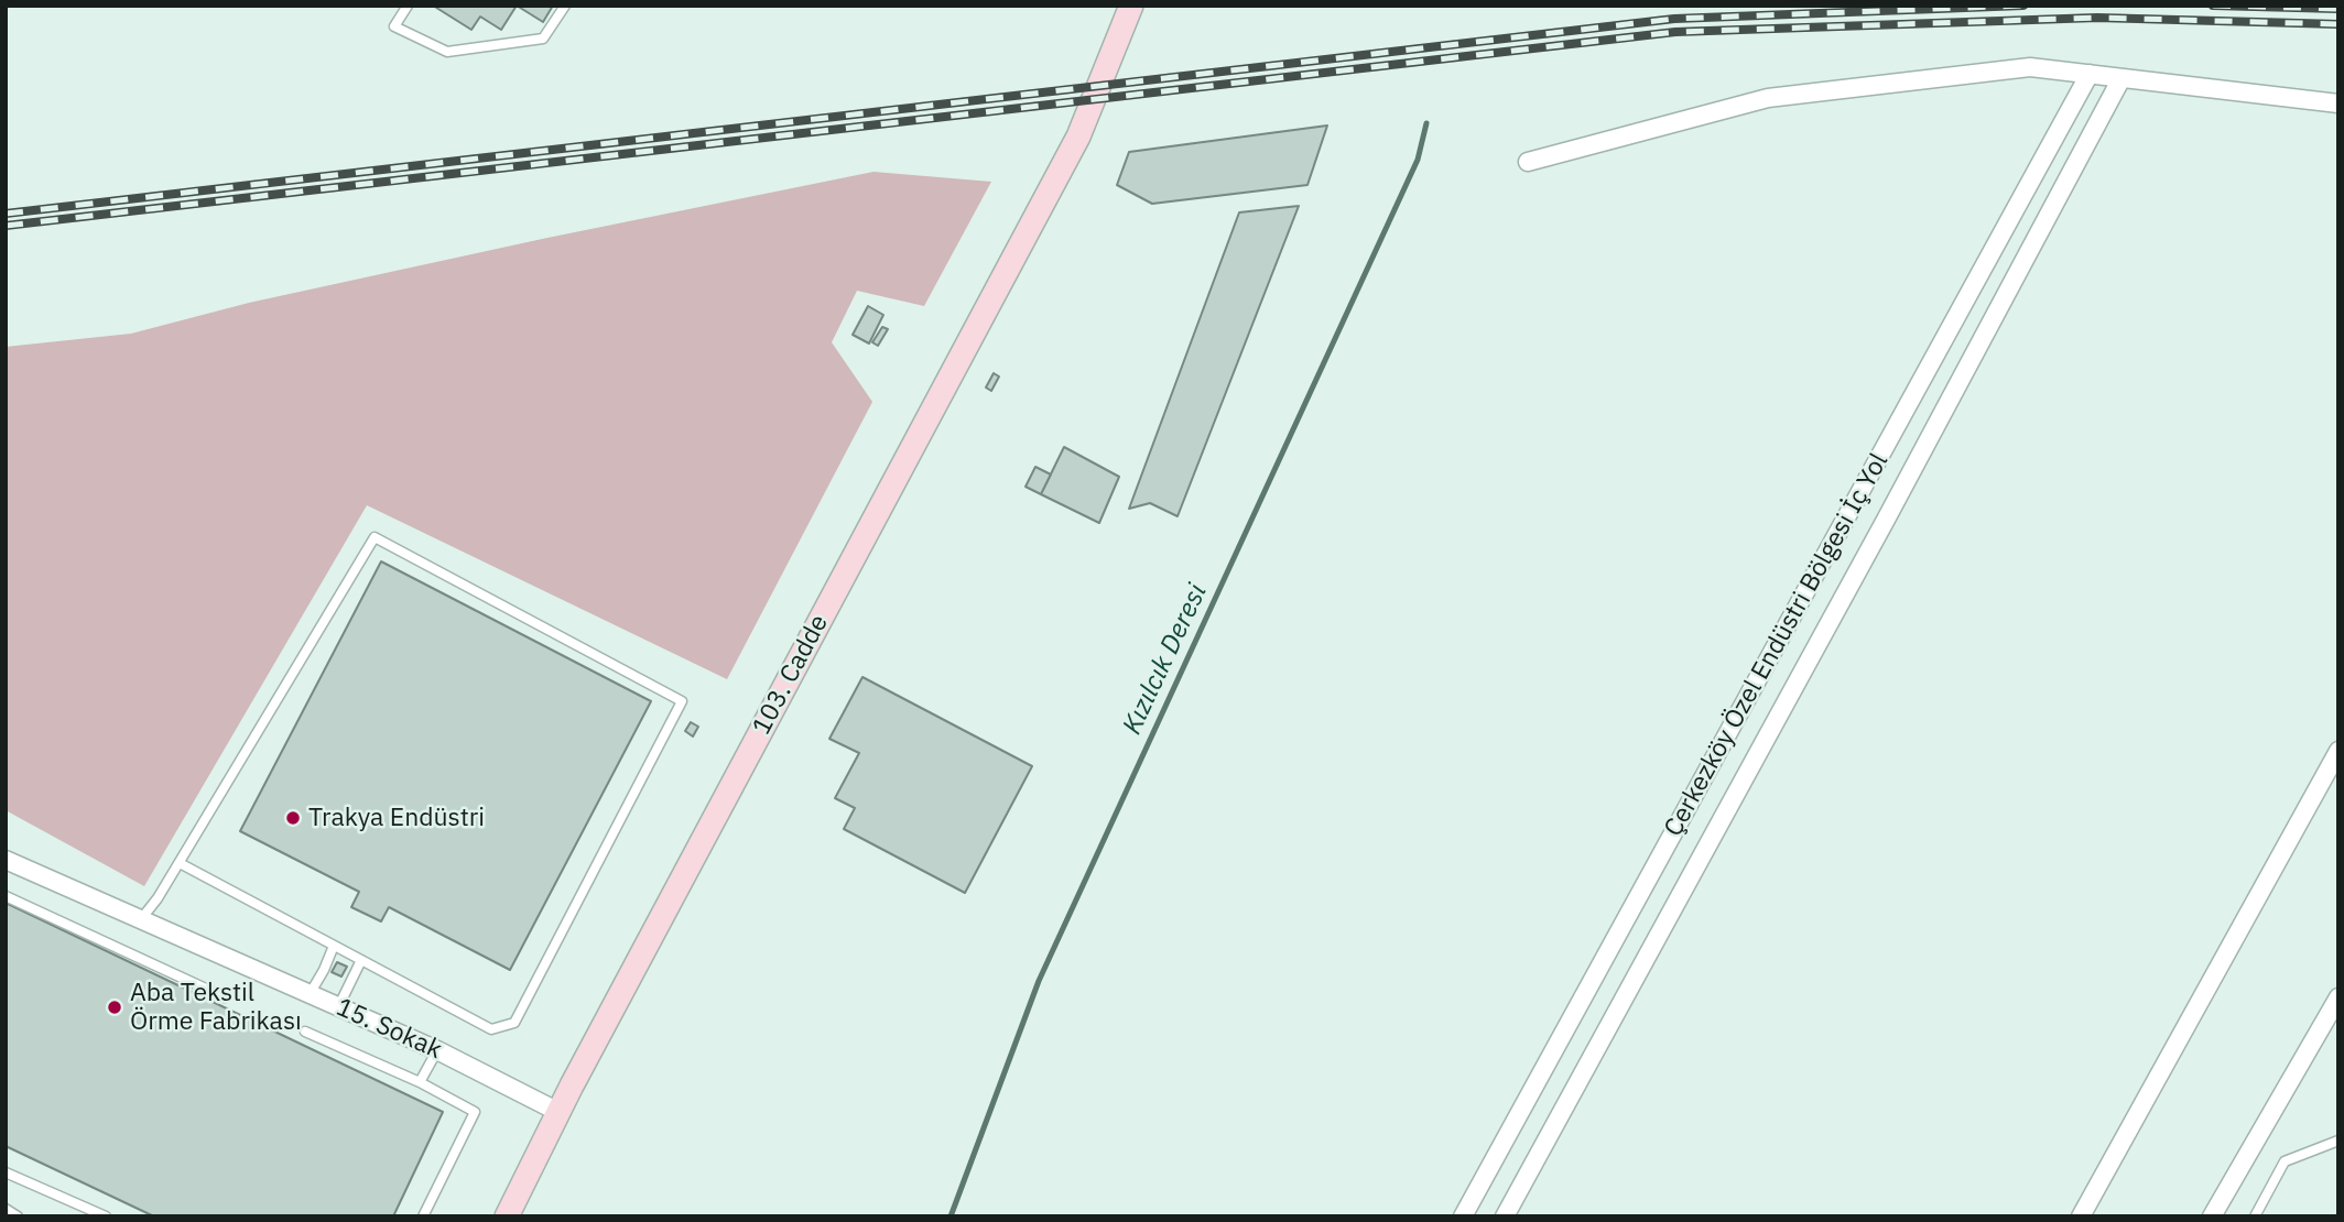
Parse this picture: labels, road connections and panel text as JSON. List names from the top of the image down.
{
  "streets": {
    "street": ["Çerkezköy Özel Endüstri Bölgesi İç Yol", "103. Cadde", "15. Sokak"]
  },
  "crossings": [
    ["103. Cadde", "15. Sokak"]
  ],
  "water": ["Kızılcık Deresi"],
  "places": ["Trakya Endüstri", "Aba Tekstil Örme Fabrikası"]
}
